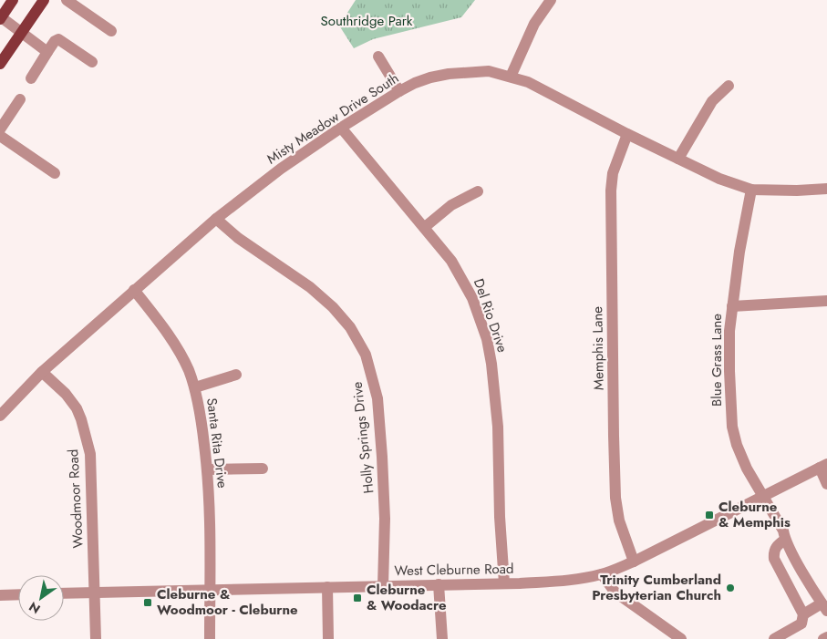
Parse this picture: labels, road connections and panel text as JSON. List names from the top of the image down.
{
  "streets": {
    "street": [
      "Misty Meadow Drive South",
      "Del Rio Drive",
      "Memphis Lane",
      "Blue Grass Lane",
      "Holly Springs Drive",
      "Santa Rita Drive",
      "Woodmoor Road",
      "West Cleburne Road"
    ]
  },
  "crossings": [
    ["Misty Meadow Drive South", "Del Rio Drive"],
    ["Misty Meadow Drive South", "Memphis Lane"],
    ["Misty Meadow Drive South", "Blue Grass Lane"],
    ["Misty Meadow Drive South", "Holly Springs Drive"],
    ["Misty Meadow Drive South", "Santa Rita Drive"],
    ["Misty Meadow Drive South", "Woodmoor Road"],
    ["Del Rio Drive", "West Cleburne Road"],
    ["Memphis Lane", "West Cleburne Road"],
    ["Blue Grass Lane", "West Cleburne Road"],
    ["Holly Springs Drive", "West Cleburne Road"],
    ["Santa Rita Drive", "West Cleburne Road"],
    ["Woodmoor Road", "West Cleburne Road"]
  ],
  "parks": ["Southridge Park"],
  "places": {
    "transit": ["Cleburne & Memphis", "Cleburne & Woodacre", "Cleburne & Woodmoor - Cleburne"],
    "other": ["Trinity Cumberland Presbyterian Church"]
  },
  "north": "bottom left"
}
